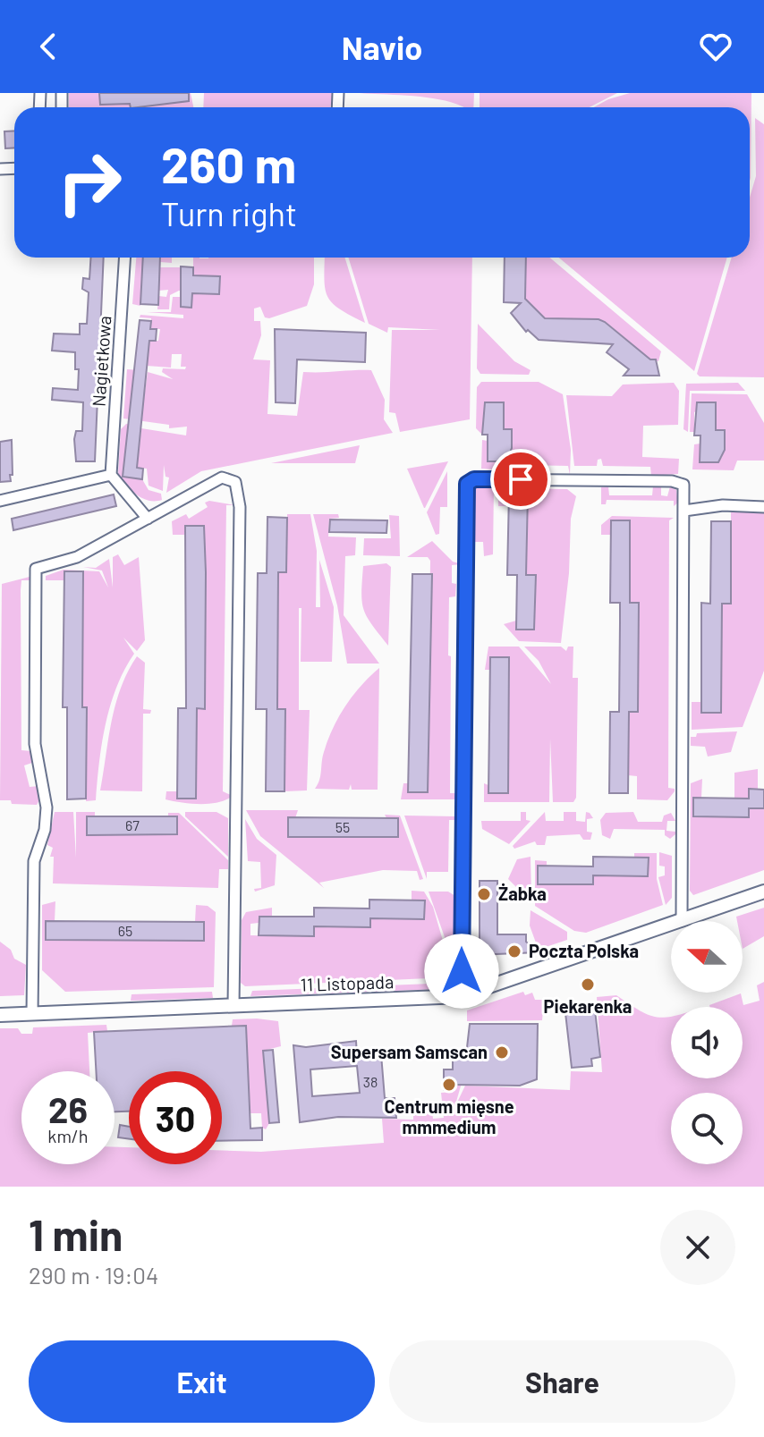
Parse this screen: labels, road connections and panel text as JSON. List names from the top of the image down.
{
  "streets": {
    "street": ["Nagietkowa", "11 Listopada"]
  },
  "places": [
    "Żabka",
    "Poczta Polska",
    "Piekarenka",
    "Supersam Samscan",
    "Centrum mięsne mmmedium"
  ],
  "house_numbers": [
    "67",
    "55",
    "65",
    "38"
  ],
  "north": "left",
  "page": {
    "header": "Navio",
    "turn": ["260 m", "Turn right"],
    "speed": "26 km/h",
    "limit": "30",
    "heading": ["1 min", "290 m · 19:04"],
    "buttons": ["Exit", "Share"]
  }
}
